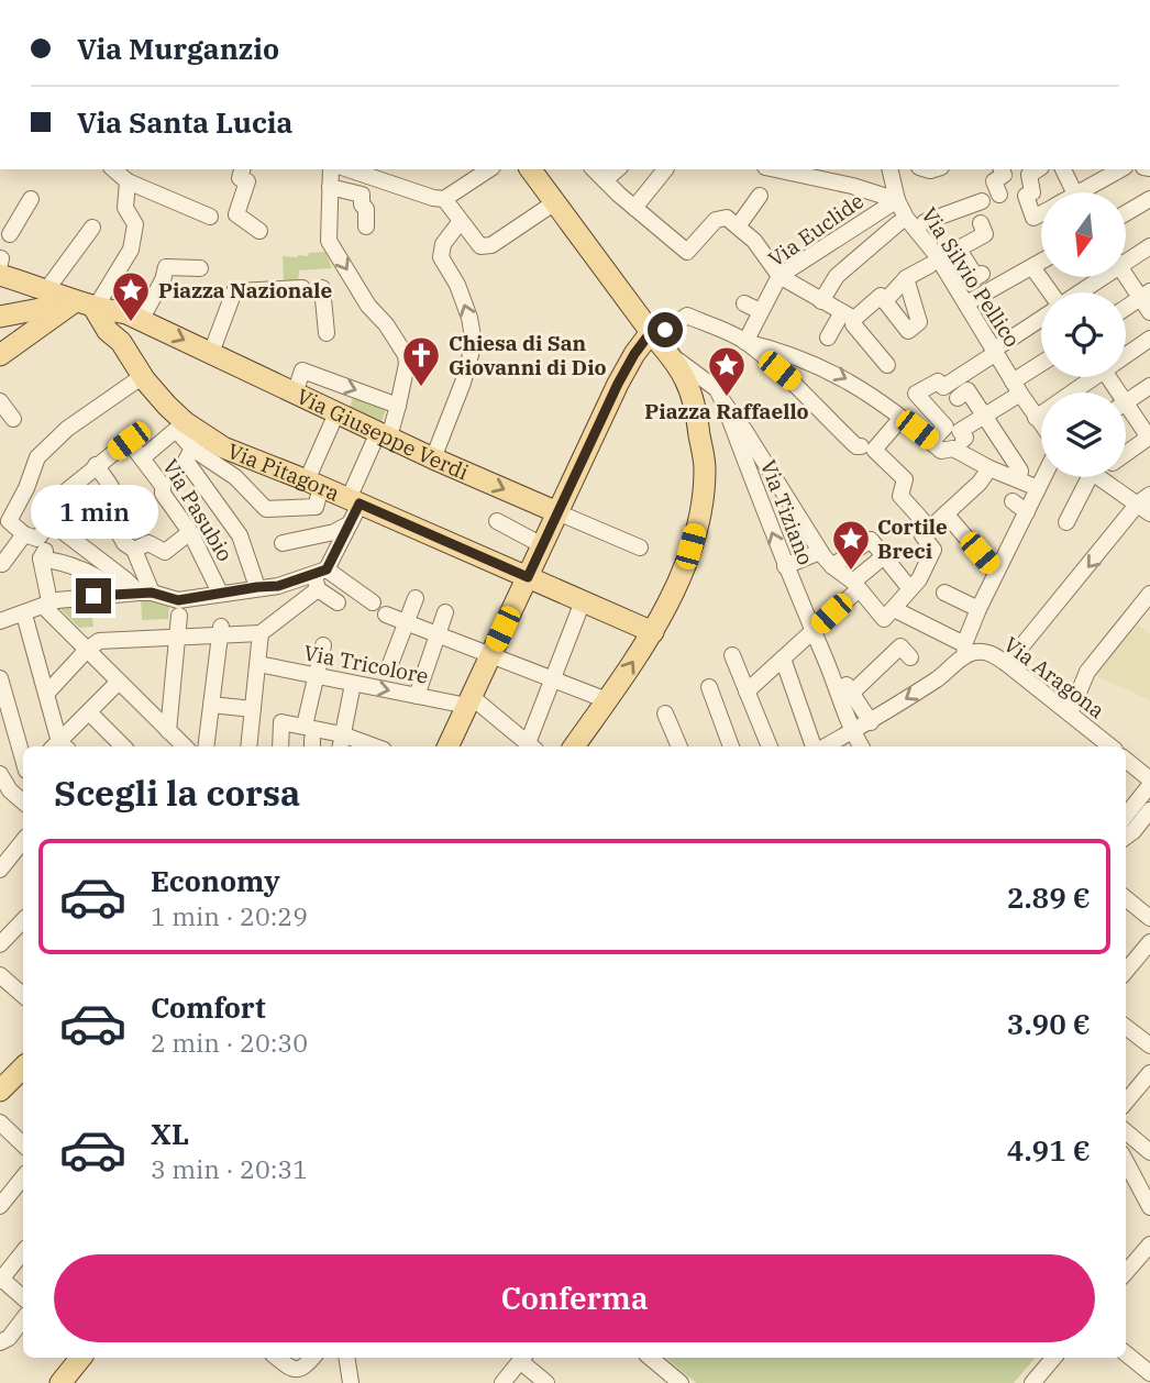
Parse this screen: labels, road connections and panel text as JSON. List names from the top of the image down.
{
  "streets": {
    "main road": ["Via Giuseppe Verdi", "Via Pitagora"],
    "street": [
      "Via Euclide",
      "Via Silvio Pellico",
      "Via Pasubio",
      "Via Tiziano",
      "Via Tricolore",
      "Via Aragona"
    ]
  },
  "crossings": [
    ["Via Euclide", "Via Silvio Pellico"],
    ["Via Giuseppe Verdi", "Via Pitagora"],
    ["Via Pitagora", "Via Pasubio"]
  ],
  "one_way": ["Via Giuseppe Verdi"],
  "places": {
    "place": ["Piazza Nazionale", "Piazza Raffaello", "Cortile Breci"],
    "church": ["Chiesa di San Giovanni di Dio"]
  },
  "north": "bottom",
  "page": {
    "banner": ["Via Murganzio", "Via Santa Lucia"],
    "bubble": "1 min",
    "heading": "Scegli la corsa",
    "list": [
      {
        "name": "Economy",
        "note": "1 min · 20:29",
        "value": "2.89 €"
      },
      {
        "name": "Comfort",
        "note": "2 min · 20:30",
        "value": "3.90 €"
      },
      {
        "name": "XL",
        "note": "3 min · 20:31",
        "value": "4.91 €"
      }
    ],
    "buttons": "Conferma"
  }
}
